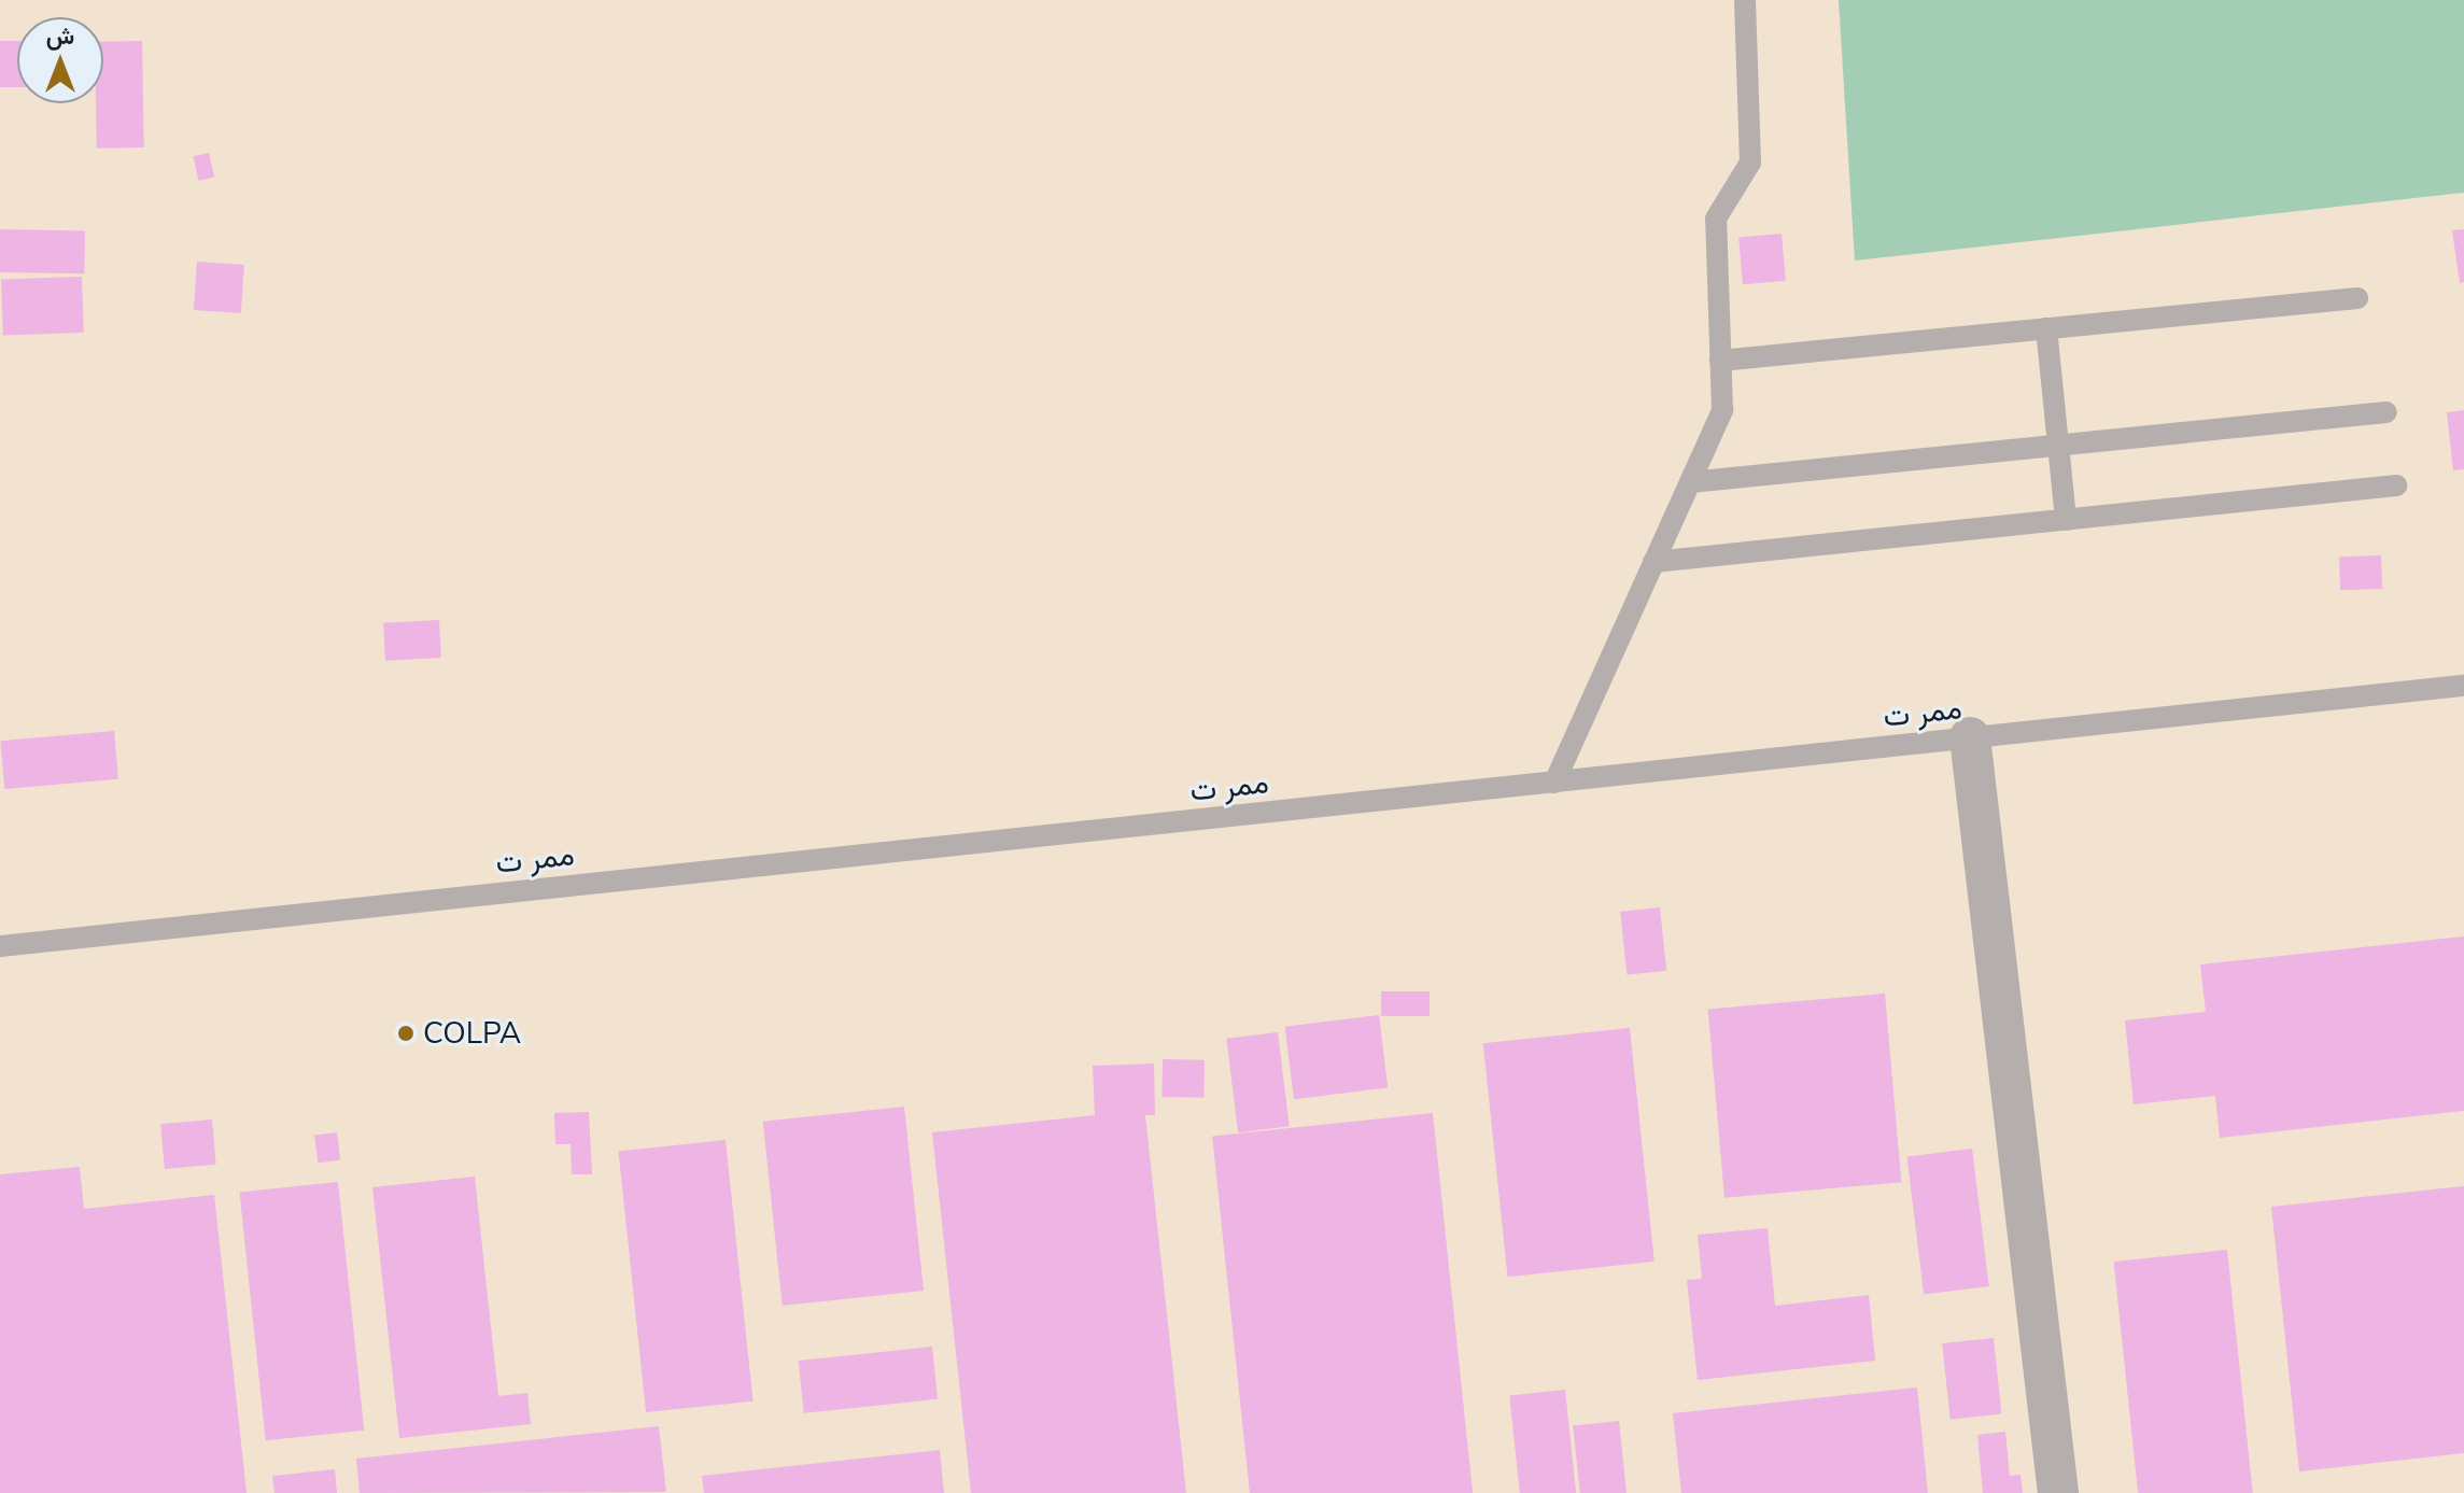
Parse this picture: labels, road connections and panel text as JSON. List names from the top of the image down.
{
  "streets": {
    "lane": ["ممر ت"]
  },
  "places": ["COLPA"],
  "north": "top"
}
